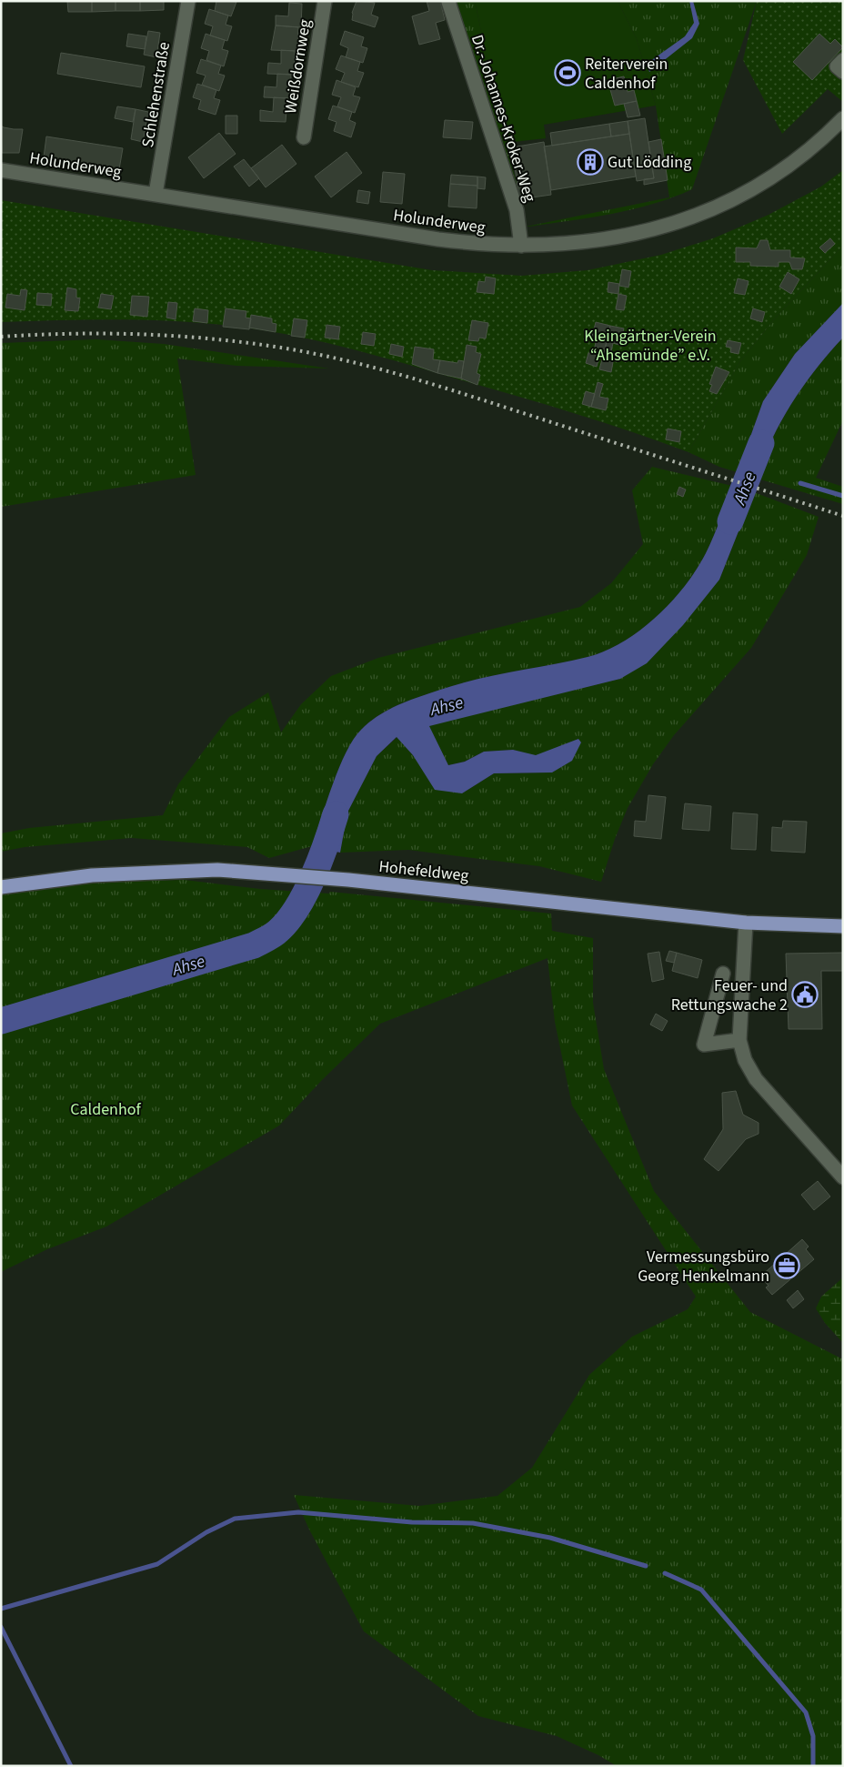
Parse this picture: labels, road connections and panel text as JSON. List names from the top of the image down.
{
  "streets": {
    "main road": ["Hohefeldweg"],
    "street": [
      "Weißdornweg",
      "Schlehenstraße",
      "Dr.-Johannes-Kroker-Weg",
      "Holunderweg"
    ]
  },
  "crossings": [
    ["Schlehenstraße", "Holunderweg"],
    ["Dr.-Johannes-Kroker-Weg", "Holunderweg"]
  ],
  "water": ["Ahse"],
  "parks": ["Kleingärtner-Verein “Ahsemünde” e.V.", "Caldenhof"],
  "places": {
    "sports": ["Reiterverein Caldenhof"],
    "building": ["Gut Lödding"],
    "public building": ["Feuer- und Rettungswache 2"],
    "office": ["Vermessungsbüro Georg Henkelmann"]
  }
}
